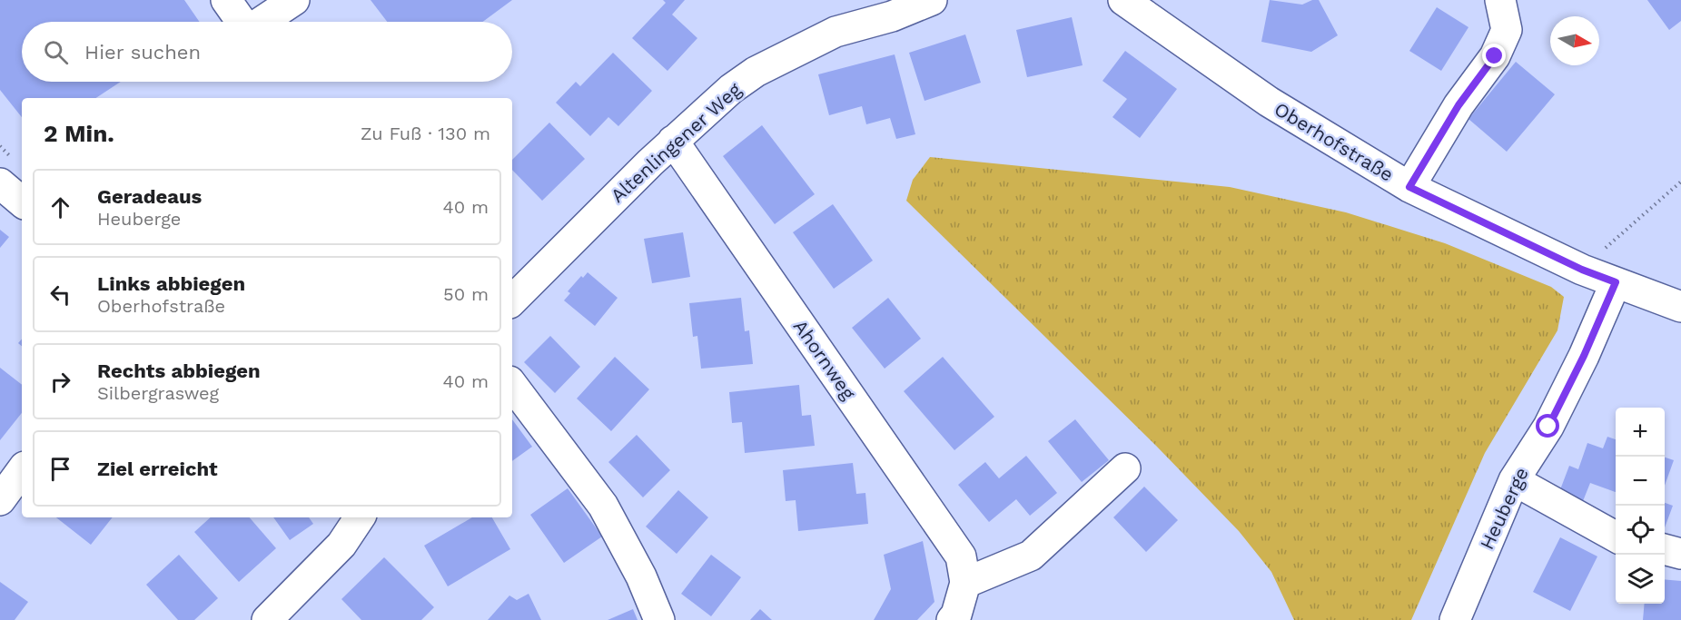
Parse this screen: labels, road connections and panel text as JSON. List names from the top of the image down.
{
  "streets": {
    "street": [
      "Oberhofstraße",
      "Altenlingener Weg",
      "Ahornweg",
      "Heuberge"
    ]
  },
  "crossings": [
    ["Oberhofstraße", "Heuberge"],
    ["Altenlingener Weg", "Ahornweg"]
  ],
  "north": "right",
  "page": {
    "search": "Hier suchen",
    "heading": ["2 Min.", "Zu Fuß · 130 m"],
    "list": [
      ["Geradeaus", "Heuberge", "40 m"],
      ["Links abbiegen", "Oberhofstraße", "50 m"],
      ["Rechts abbiegen", "Silbergrasweg", "40 m"],
      "Ziel erreicht"
    ],
    "map_buttons": ["+", "−"]
  }
}
